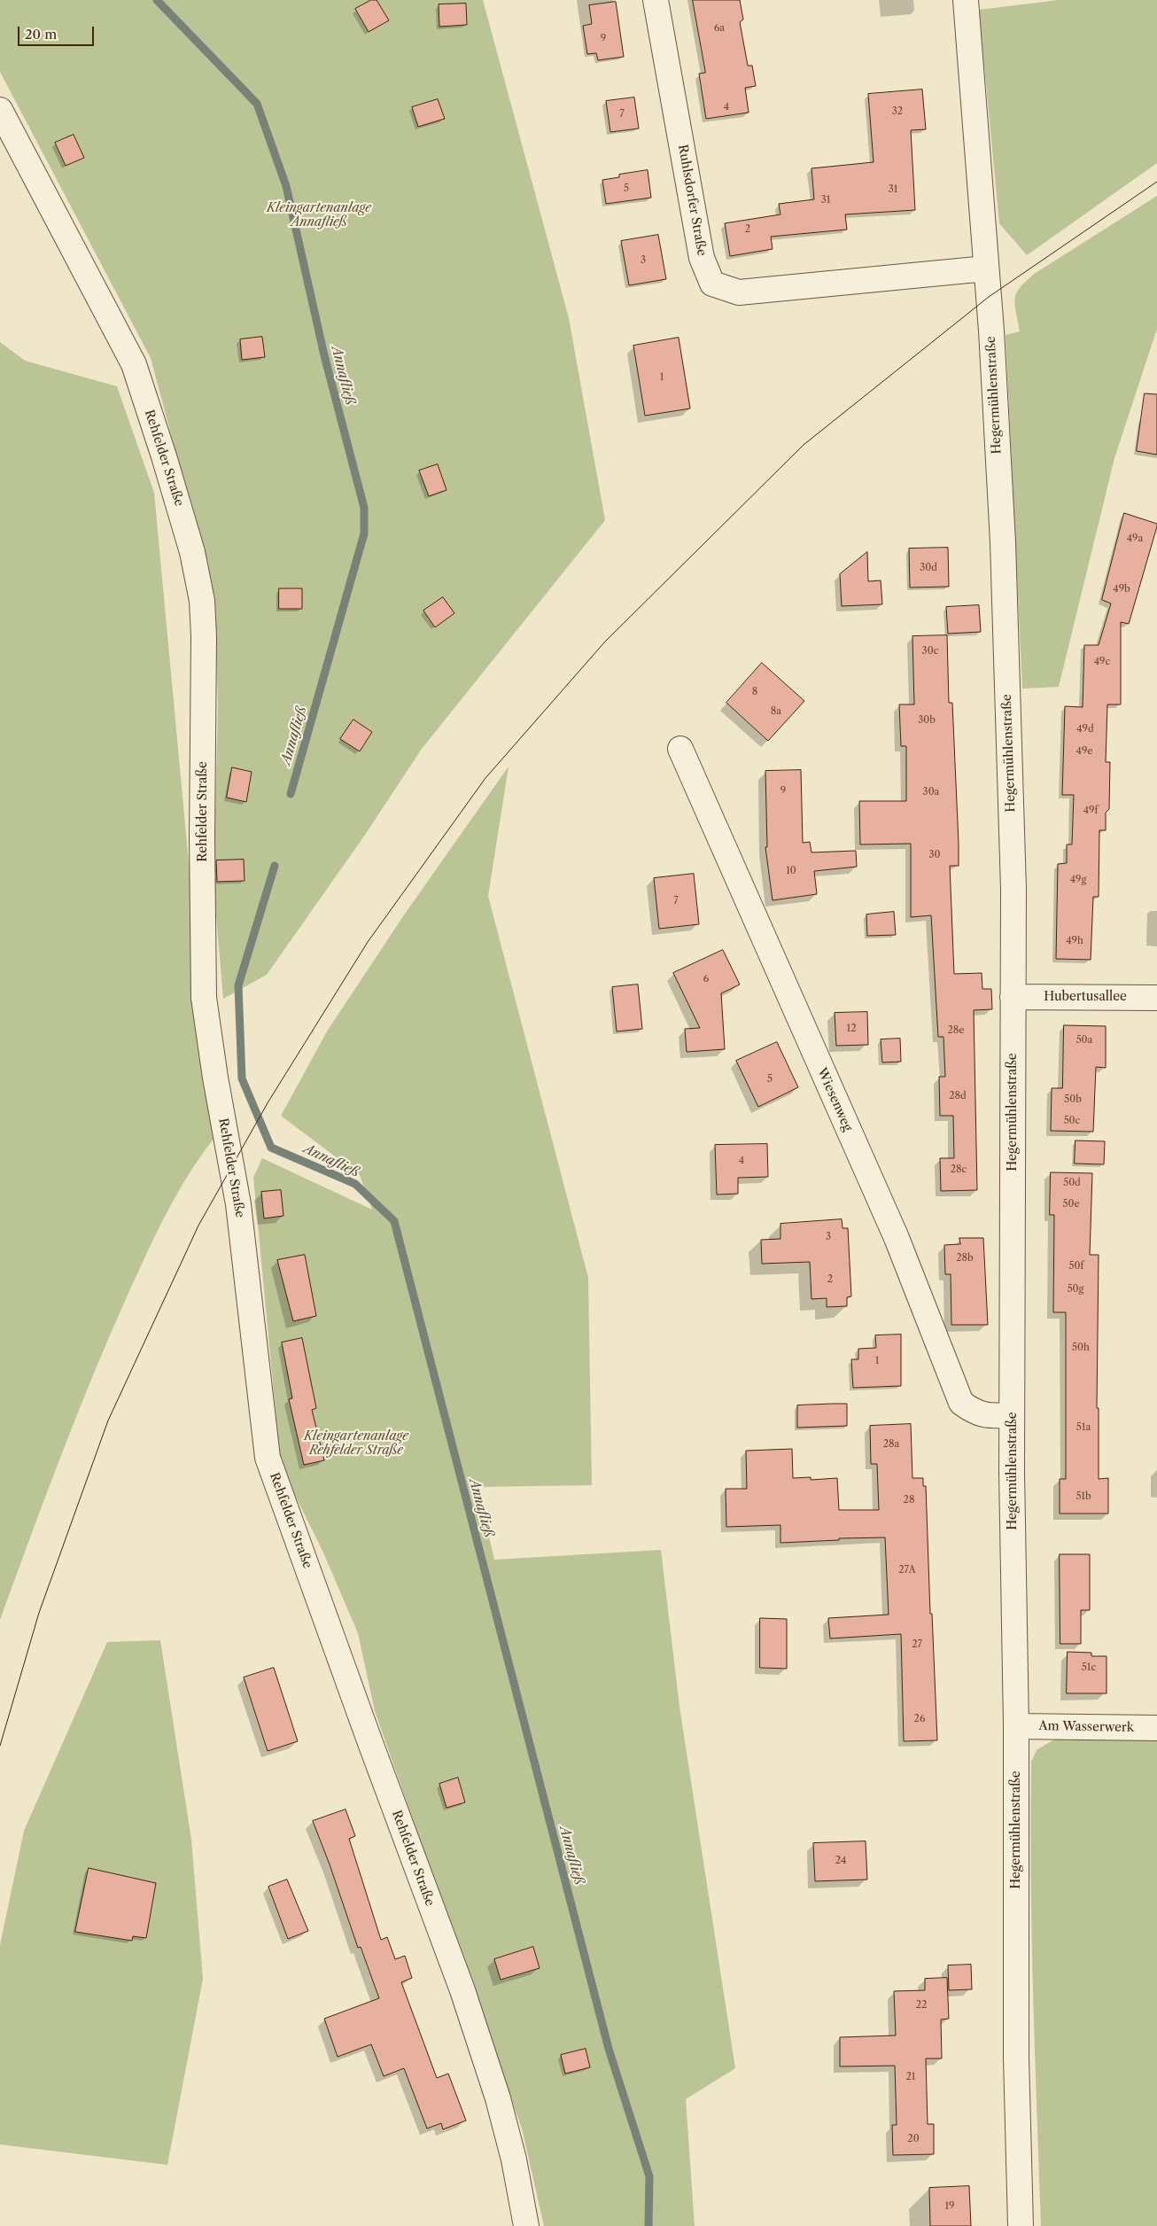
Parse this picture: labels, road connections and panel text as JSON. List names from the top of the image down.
{
  "streets": {
    "street": [
      "Ruhlsdorfer Straße",
      "Hegermühlenstraße",
      "Rehfelder Straße",
      "Hubertusallee",
      "Wiesenweg",
      "Am Wasserwerk"
    ]
  },
  "crossings": [
    ["Ruhlsdorfer Straße", "Hegermühlenstraße"],
    ["Hegermühlenstraße", "Hubertusallee"],
    ["Hegermühlenstraße", "Wiesenweg"],
    ["Hegermühlenstraße", "Am Wasserwerk"]
  ],
  "water": ["Annafließ"],
  "parks": ["Kleingartenanlage Annafließ", "Kleingartenanlage Rehfelder Straße"],
  "house_numbers": [
    "6a",
    "9",
    "4",
    "32",
    "7",
    "5",
    "31",
    "31",
    "2",
    "3",
    "1",
    "49a",
    "30d",
    "49b",
    "30c",
    "49c",
    "8",
    "8a",
    "30b",
    "49d",
    "49e",
    "9",
    "30a",
    "49f",
    "30",
    "10",
    "49g",
    "7",
    "49h",
    "6",
    "12",
    "28e",
    "50a",
    "5",
    "28d",
    "50b",
    "50c",
    "4",
    "28c",
    "50d",
    "50e",
    "3",
    "28b",
    "50f",
    "2",
    "50g",
    "50h",
    "1",
    "51a",
    "28a",
    "51b",
    "28",
    "27A",
    "27",
    "51c",
    "26",
    "24",
    "22",
    "21",
    "20",
    "19"
  ],
  "scale_bar": "20 m"
}
